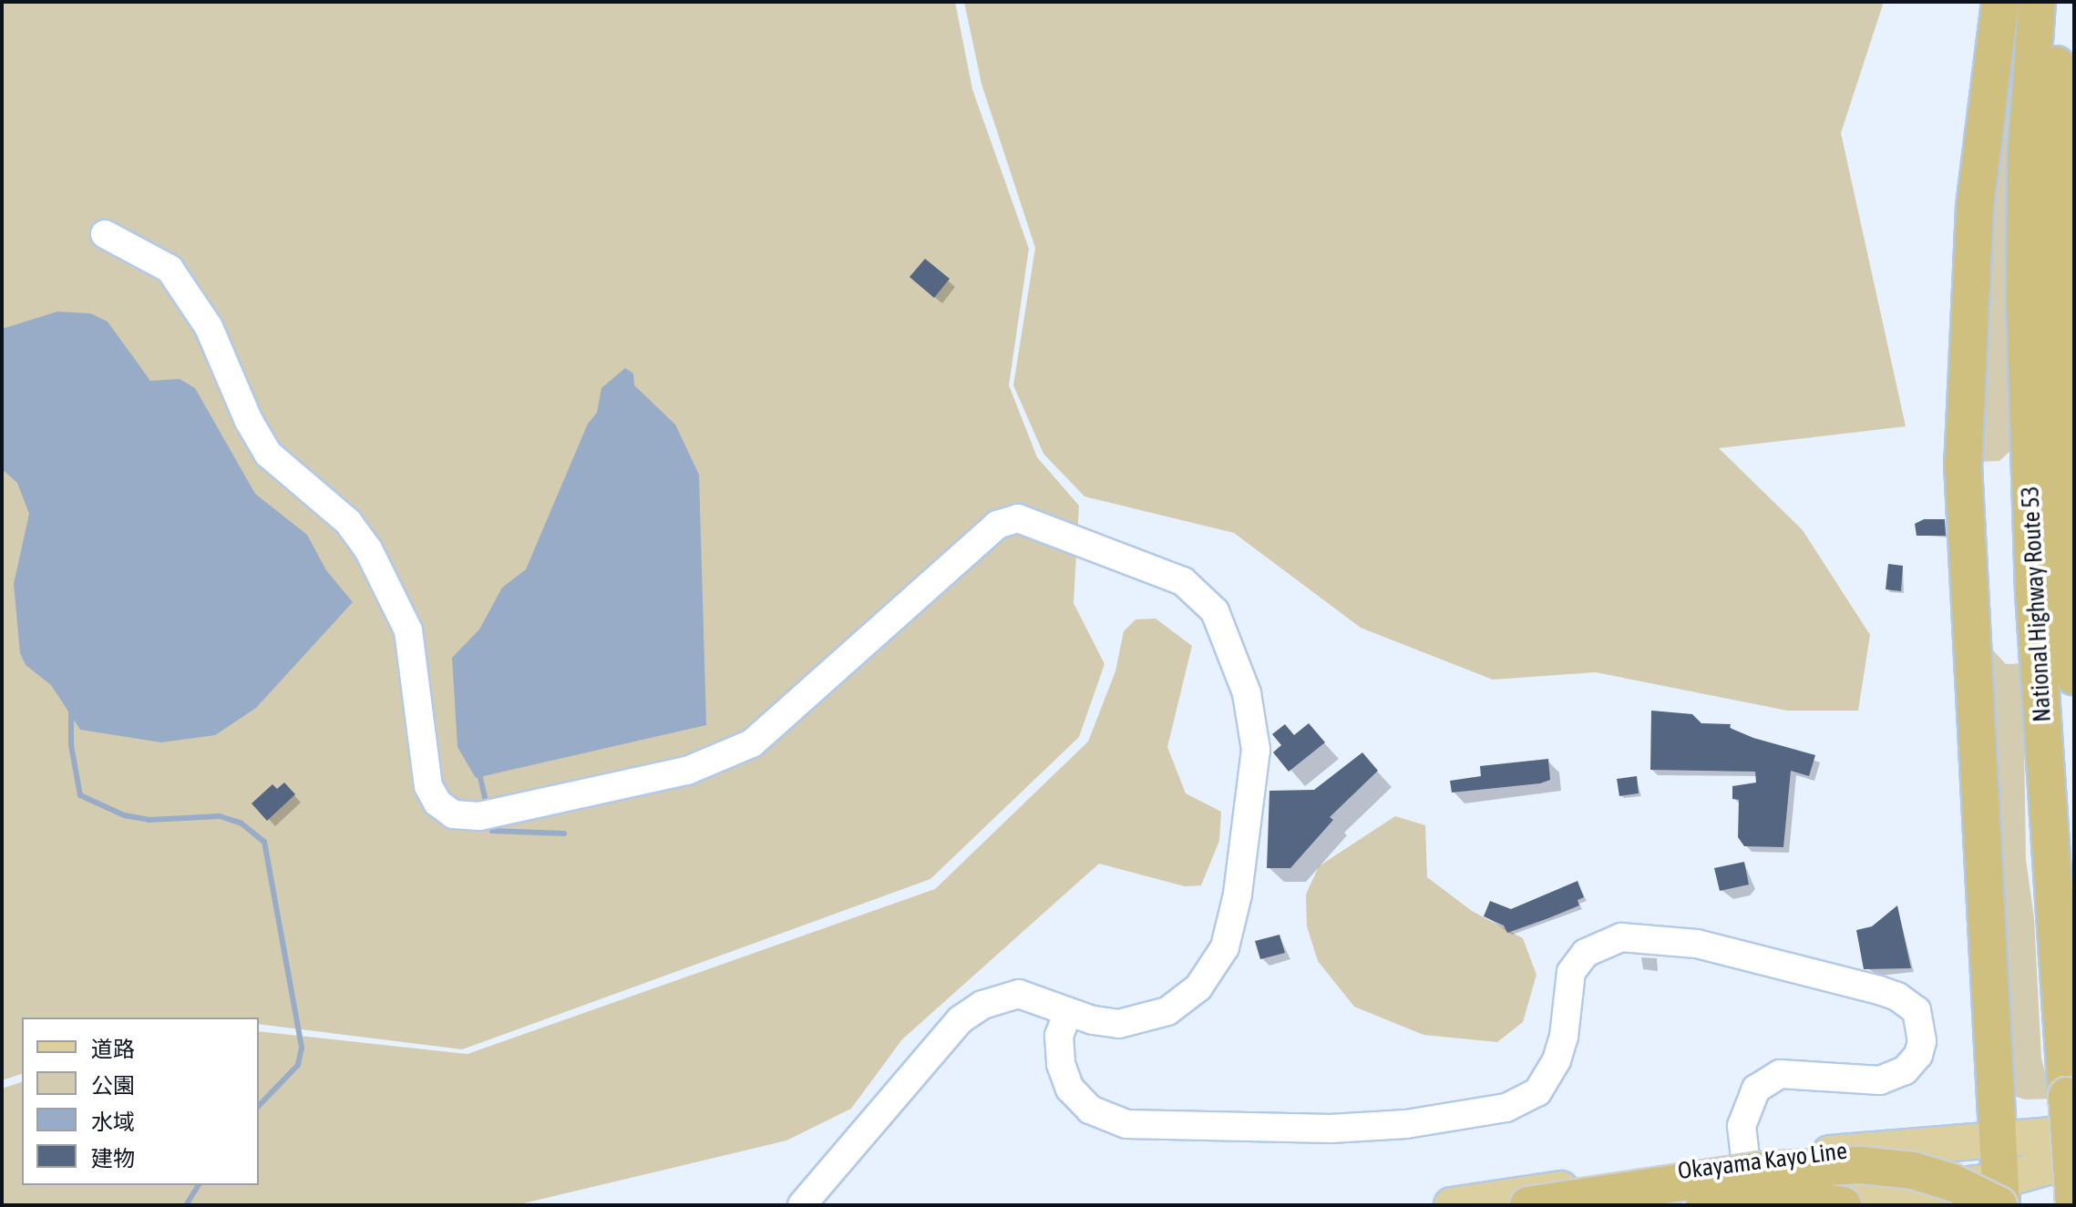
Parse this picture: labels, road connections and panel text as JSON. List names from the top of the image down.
{
  "streets": {
    "highway": ["National Highway Route 53"],
    "main road": ["Okayama Kayo Line"]
  },
  "legend": [
    "道路",
    "公園",
    "水域",
    "建物"
  ]
}
